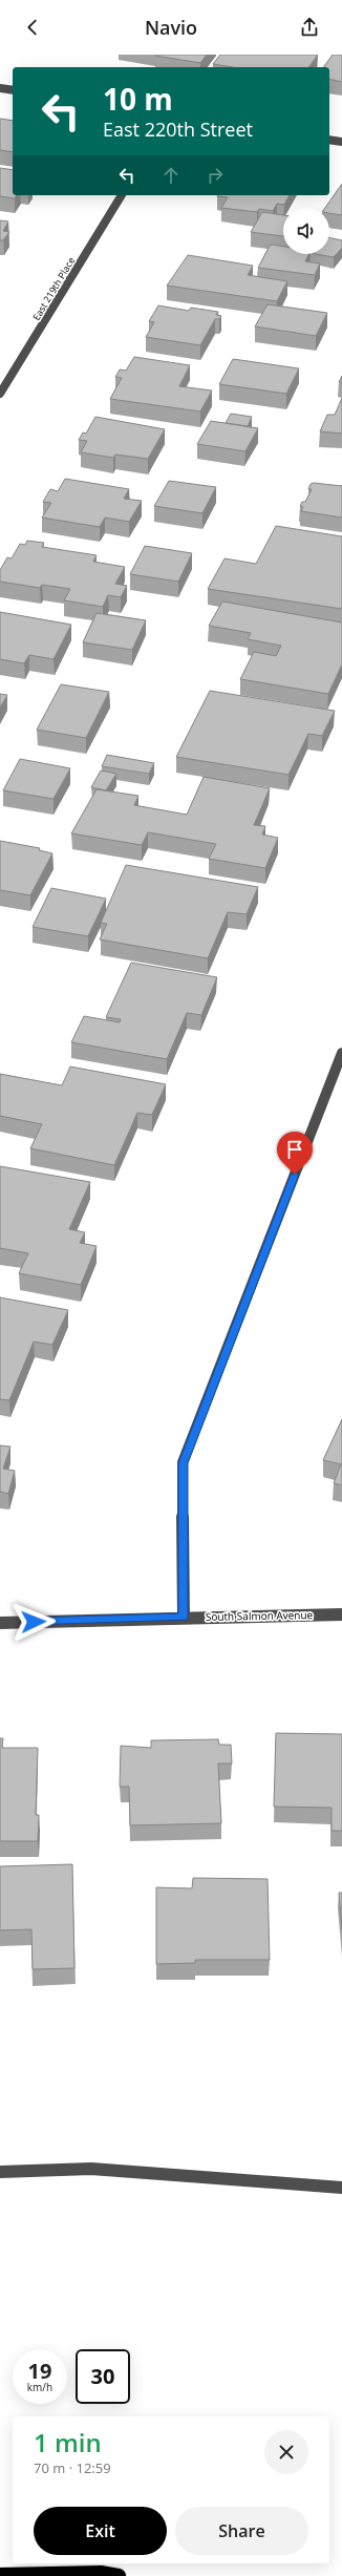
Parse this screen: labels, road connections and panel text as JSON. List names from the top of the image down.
{
  "streets": {
    "street": ["East 219th Place", "South Salmon Avenue"]
  },
  "page": {
    "header": "Navio",
    "turn": ["10 m", "East 220th Street"],
    "speed": "19 km/h",
    "limit": "30",
    "heading": ["1 min", "70 m · 12:59"],
    "buttons": ["Exit", "Share"]
  }
}
